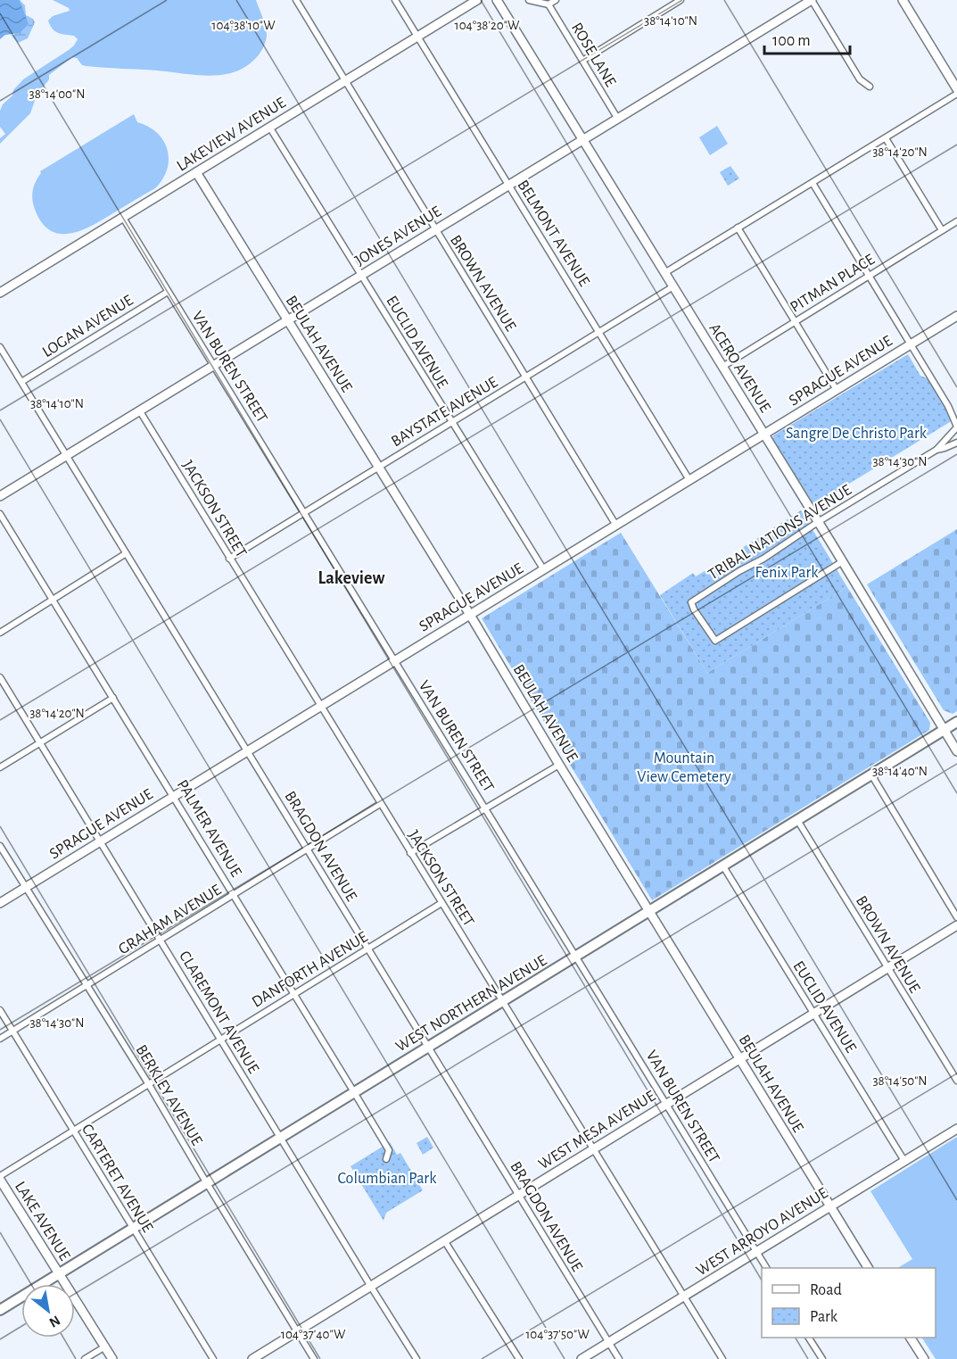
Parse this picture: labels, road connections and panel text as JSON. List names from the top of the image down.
{
  "streets": {
    "main road": ["WEST NORTHERN AVENUE"],
    "street": [
      "ROSE LANE",
      "LAKEVIEW AVENUE",
      "BELMONT AVENUE",
      "JONES AVENUE",
      "BROWN AVENUE",
      "PITMAN PLACE",
      "LOGAN AVENUE",
      "EUCLID AVENUE",
      "BEULAH AVENUE",
      "VAN BUREN STREET",
      "ACERO AVENUE",
      "SPRAGUE AVENUE",
      "BAYSTATE AVENUE",
      "JACKSON STREET",
      "TRIBAL NATIONS AVENUE",
      "PALMER AVENUE",
      "BRAGDON AVENUE",
      "GRAHAM AVENUE",
      "DANFORTH AVENUE",
      "CLAREMONT AVENUE",
      "BERKLEY AVENUE",
      "WEST MESA AVENUE",
      "CARTERET AVENUE",
      "LAKE AVENUE",
      "WEST ARROYO AVENUE"
    ]
  },
  "crossings": [
    ["ROSE LANE", "JONES AVENUE"],
    ["LAKEVIEW AVENUE", "BELMONT AVENUE"],
    ["LAKEVIEW AVENUE", "BROWN AVENUE"],
    ["LAKEVIEW AVENUE", "EUCLID AVENUE"],
    ["LAKEVIEW AVENUE", "BEULAH AVENUE"],
    ["LAKEVIEW AVENUE", "VAN BUREN STREET"],
    ["BELMONT AVENUE", "JONES AVENUE"],
    ["BELMONT AVENUE", "SPRAGUE AVENUE"],
    ["BELMONT AVENUE", "BAYSTATE AVENUE"],
    ["JONES AVENUE", "BROWN AVENUE"],
    ["JONES AVENUE", "EUCLID AVENUE"],
    ["JONES AVENUE", "BEULAH AVENUE"],
    ["JONES AVENUE", "VAN BUREN STREET"],
    ["JONES AVENUE", "ACERO AVENUE"],
    ["JONES AVENUE", "JACKSON STREET"],
    ["JONES AVENUE", "BRAGDON AVENUE"],
    ["BROWN AVENUE", "SPRAGUE AVENUE"],
    ["BROWN AVENUE", "BAYSTATE AVENUE"],
    ["BROWN AVENUE", "WEST NORTHERN AVENUE"],
    ["BROWN AVENUE", "WEST MESA AVENUE"],
    ["PITMAN PLACE", "ACERO AVENUE"],
    ["LOGAN AVENUE", "VAN BUREN STREET"],
    ["LOGAN AVENUE", "BRAGDON AVENUE"],
    ["EUCLID AVENUE", "SPRAGUE AVENUE"],
    ["EUCLID AVENUE", "BAYSTATE AVENUE"],
    ["EUCLID AVENUE", "WEST NORTHERN AVENUE"],
    ["EUCLID AVENUE", "WEST MESA AVENUE"],
    ["EUCLID AVENUE", "WEST ARROYO AVENUE"],
    ["BEULAH AVENUE", "SPRAGUE AVENUE"],
    ["BEULAH AVENUE", "BAYSTATE AVENUE"],
    ["BEULAH AVENUE", "WEST NORTHERN AVENUE"],
    ["BEULAH AVENUE", "WEST MESA AVENUE"],
    ["BEULAH AVENUE", "WEST ARROYO AVENUE"],
    ["VAN BUREN STREET", "SPRAGUE AVENUE"],
    ["VAN BUREN STREET", "BAYSTATE AVENUE"],
    ["VAN BUREN STREET", "WEST NORTHERN AVENUE"],
    ["VAN BUREN STREET", "WEST MESA AVENUE"],
    ["VAN BUREN STREET", "WEST ARROYO AVENUE"],
    ["ACERO AVENUE", "SPRAGUE AVENUE"],
    ["ACERO AVENUE", "BAYSTATE AVENUE"],
    ["ACERO AVENUE", "TRIBAL NATIONS AVENUE"],
    ["ACERO AVENUE", "WEST NORTHERN AVENUE"],
    ["SPRAGUE AVENUE", "JACKSON STREET"],
    ["SPRAGUE AVENUE", "PALMER AVENUE"],
    ["SPRAGUE AVENUE", "BRAGDON AVENUE"],
    ["SPRAGUE AVENUE", "CLAREMONT AVENUE"],
    ["SPRAGUE AVENUE", "BERKLEY AVENUE"],
    ["BAYSTATE AVENUE", "JACKSON STREET"],
    ["JACKSON STREET", "GRAHAM AVENUE"],
    ["JACKSON STREET", "DANFORTH AVENUE"],
    ["JACKSON STREET", "WEST NORTHERN AVENUE"],
    ["JACKSON STREET", "WEST MESA AVENUE"],
    ["JACKSON STREET", "WEST ARROYO AVENUE"],
    ["PALMER AVENUE", "GRAHAM AVENUE"],
    ["PALMER AVENUE", "DANFORTH AVENUE"],
    ["PALMER AVENUE", "WEST NORTHERN AVENUE"],
    ["BRAGDON AVENUE", "GRAHAM AVENUE"],
    ["BRAGDON AVENUE", "DANFORTH AVENUE"],
    ["BRAGDON AVENUE", "WEST NORTHERN AVENUE"],
    ["BRAGDON AVENUE", "WEST MESA AVENUE"],
    ["BRAGDON AVENUE", "WEST ARROYO AVENUE"],
    ["GRAHAM AVENUE", "CLAREMONT AVENUE"],
    ["GRAHAM AVENUE", "BERKLEY AVENUE"],
    ["GRAHAM AVENUE", "CARTERET AVENUE"],
    ["DANFORTH AVENUE", "CLAREMONT AVENUE"],
    ["DANFORTH AVENUE", "BERKLEY AVENUE"],
    ["DANFORTH AVENUE", "CARTERET AVENUE"],
    ["DANFORTH AVENUE", "LAKE AVENUE"],
    ["WEST NORTHERN AVENUE", "CLAREMONT AVENUE"],
    ["WEST NORTHERN AVENUE", "BERKLEY AVENUE"],
    ["WEST NORTHERN AVENUE", "CARTERET AVENUE"],
    ["WEST NORTHERN AVENUE", "LAKE AVENUE"],
    ["CLAREMONT AVENUE", "WEST MESA AVENUE"],
    ["BERKLEY AVENUE", "WEST MESA AVENUE"]
  ],
  "districts": ["Lakeview"],
  "parks": [
    "Sangre De Christo Park",
    "Fenix Park",
    "Mountain View Cemetery",
    "Columbian Park"
  ],
  "legend": ["Road", "Park"],
  "scale_bar": "100 m",
  "north": "bottom right",
  "coordinates": [
    "38°14'10\"N",
    "104°38'10\"W",
    "104°38'20\"W",
    "38°14'00\"N",
    "38°14'20\"N",
    "38°14'30\"N",
    "38°14'40\"N",
    "38°14'50\"N",
    "104°37'40\"W",
    "104°37'50\"W"
  ]
}
